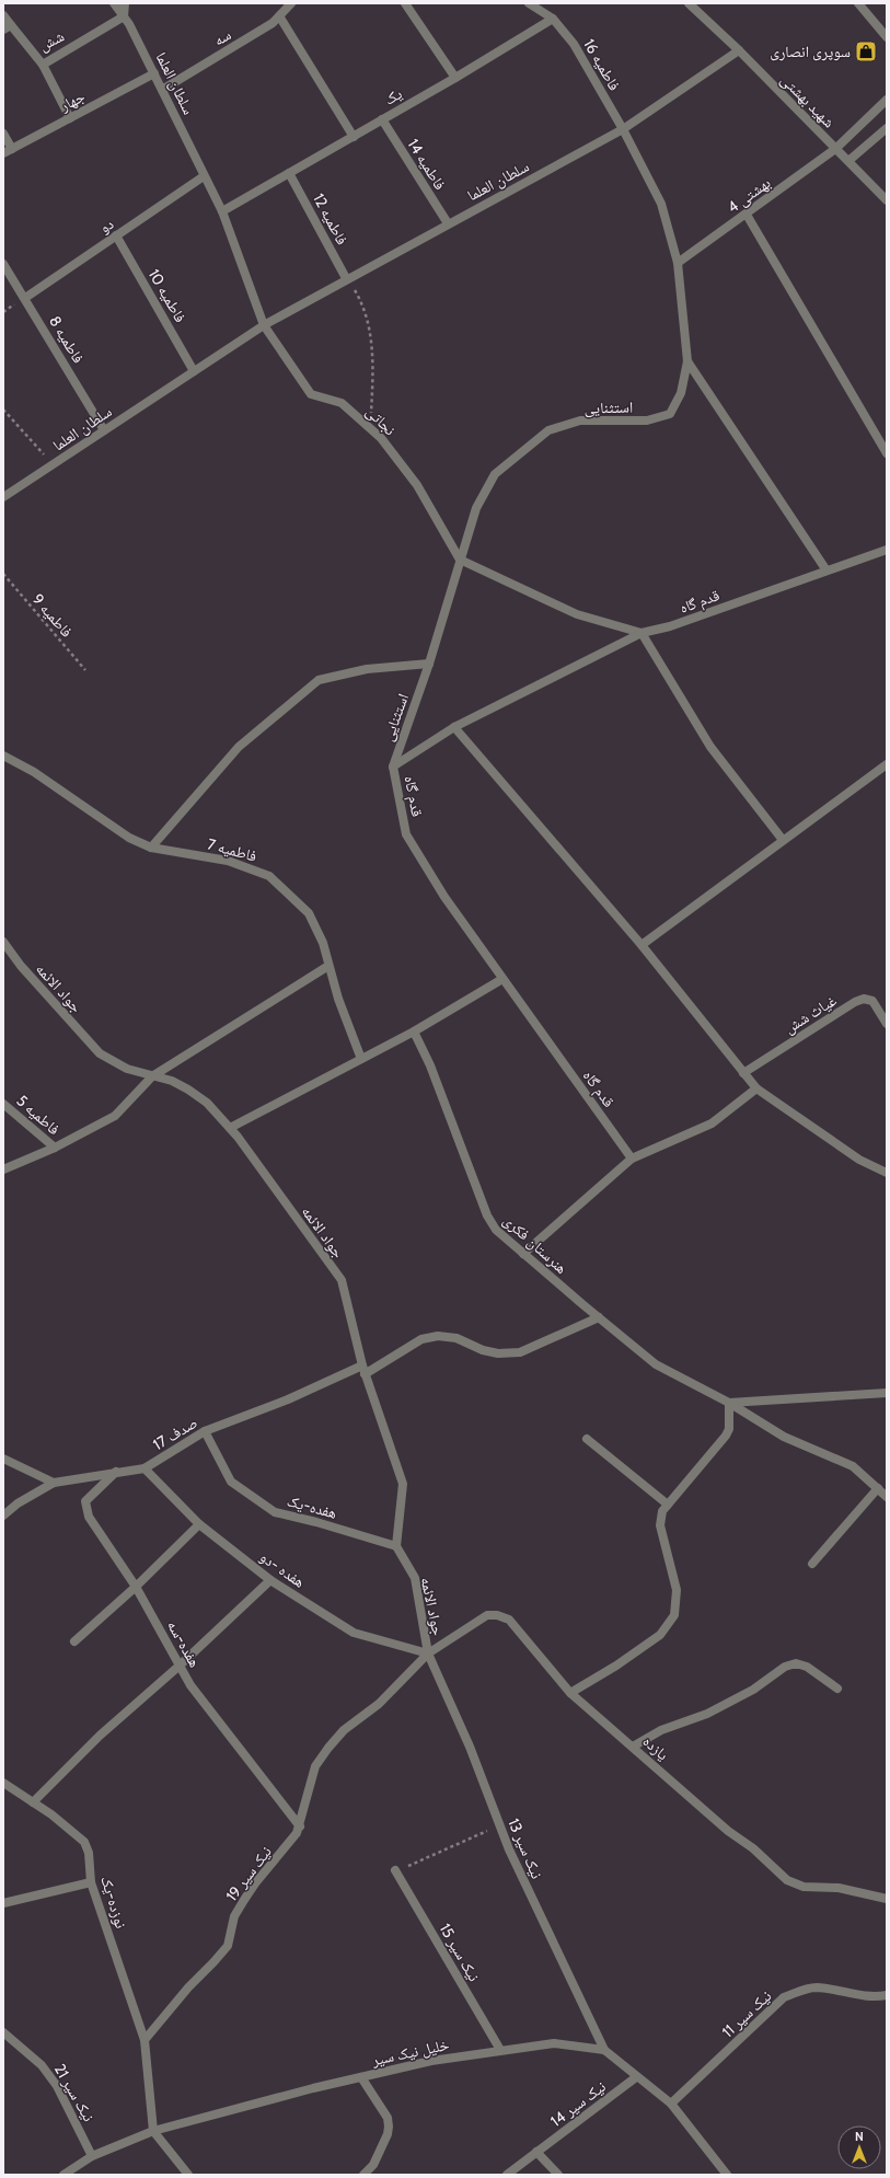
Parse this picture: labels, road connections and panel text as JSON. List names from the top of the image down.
{
  "streets": {
    "street": [
      "سه",
      "شش",
      "فاطمیه 16",
      "سلطان العلما",
      "یک",
      "جهار",
      "شهید بهشتی",
      "فاطمیه 14",
      "بهشتی 4",
      "فاطمیه 12",
      "دو",
      "فاطمیه 10",
      "فاطمیه 8",
      "استثنایی",
      "نجاتی",
      "قدم گاه",
      "فاطمیه 7",
      "جواد الائمه",
      "غیاث شش",
      "فاطمیه 5",
      "هنرستان فکری",
      "صدف 17",
      "هفده-یک",
      "هفده -دو",
      "هفده-سه",
      "یازده",
      "نیک سیر 13",
      "نیک سیر 19",
      "نوزده-یک",
      "نیک سیر 15",
      "نیک سیر 11",
      "خلیل نیک سیر",
      "نیک سیر 21",
      "نیک سیر 14"
    ],
    "path": ["فاطمیه 9"]
  },
  "crossings": [
    ["سه", "سلطان العلما"],
    ["شش", "سلطان العلما"],
    ["فاطمیه 16", "سلطان العلما"],
    ["فاطمیه 16", "یک"],
    ["فاطمیه 16", "استثنایی"],
    ["سلطان العلما", "یک"],
    ["سلطان العلما", "جهار"],
    ["سلطان العلما", "شهید بهشتی"],
    ["سلطان العلما", "فاطمیه 14"],
    ["سلطان العلما", "فاطمیه 12"],
    ["سلطان العلما", "دو"],
    ["سلطان العلما", "فاطمیه 10"],
    ["سلطان العلما", "فاطمیه 8"],
    ["سلطان العلما", "استثنایی"],
    ["سلطان العلما", "نجاتی"],
    ["یک", "فاطمیه 14"],
    ["یک", "فاطمیه 12"],
    ["شهید بهشتی", "بهشتی 4"],
    ["بهشتی 4", "استثنایی"],
    ["دو", "فاطمیه 10"],
    ["دو", "فاطمیه 8"],
    ["استثنایی", "نجاتی"],
    ["استثنایی", "قدم گاه"],
    ["جواد الائمه", "صدف 17"],
    ["جواد الائمه", "هفده-یک"],
    ["جواد الائمه", "هفده -دو"],
    ["جواد الائمه", "یازده"],
    ["جواد الائمه", "نیک سیر 13"],
    ["جواد الائمه", "نیک سیر 19"],
    ["هنرستان فکری", "صدف 17"],
    ["صدف 17", "هفده-یک"],
    ["صدف 17", "هفده -دو"],
    ["صدف 17", "هفده-سه"],
    ["هفده -دو", "یازده"],
    ["هفده -دو", "نیک سیر 13"],
    ["هفده -دو", "نیک سیر 19"],
    ["هفده-سه", "نیک سیر 19"],
    ["یازده", "نیک سیر 13"],
    ["یازده", "نیک سیر 19"],
    ["نیک سیر 13", "نیک سیر 19"],
    ["نیک سیر 13", "خلیل نیک سیر"],
    ["نیک سیر 19", "نوزده-یک"],
    ["نیک سیر 15", "خلیل نیک سیر"],
    ["خلیل نیک سیر", "نیک سیر 21"]
  ],
  "places": {
    "shop": ["سوپری انصاری"]
  },
  "north": "top"
}
